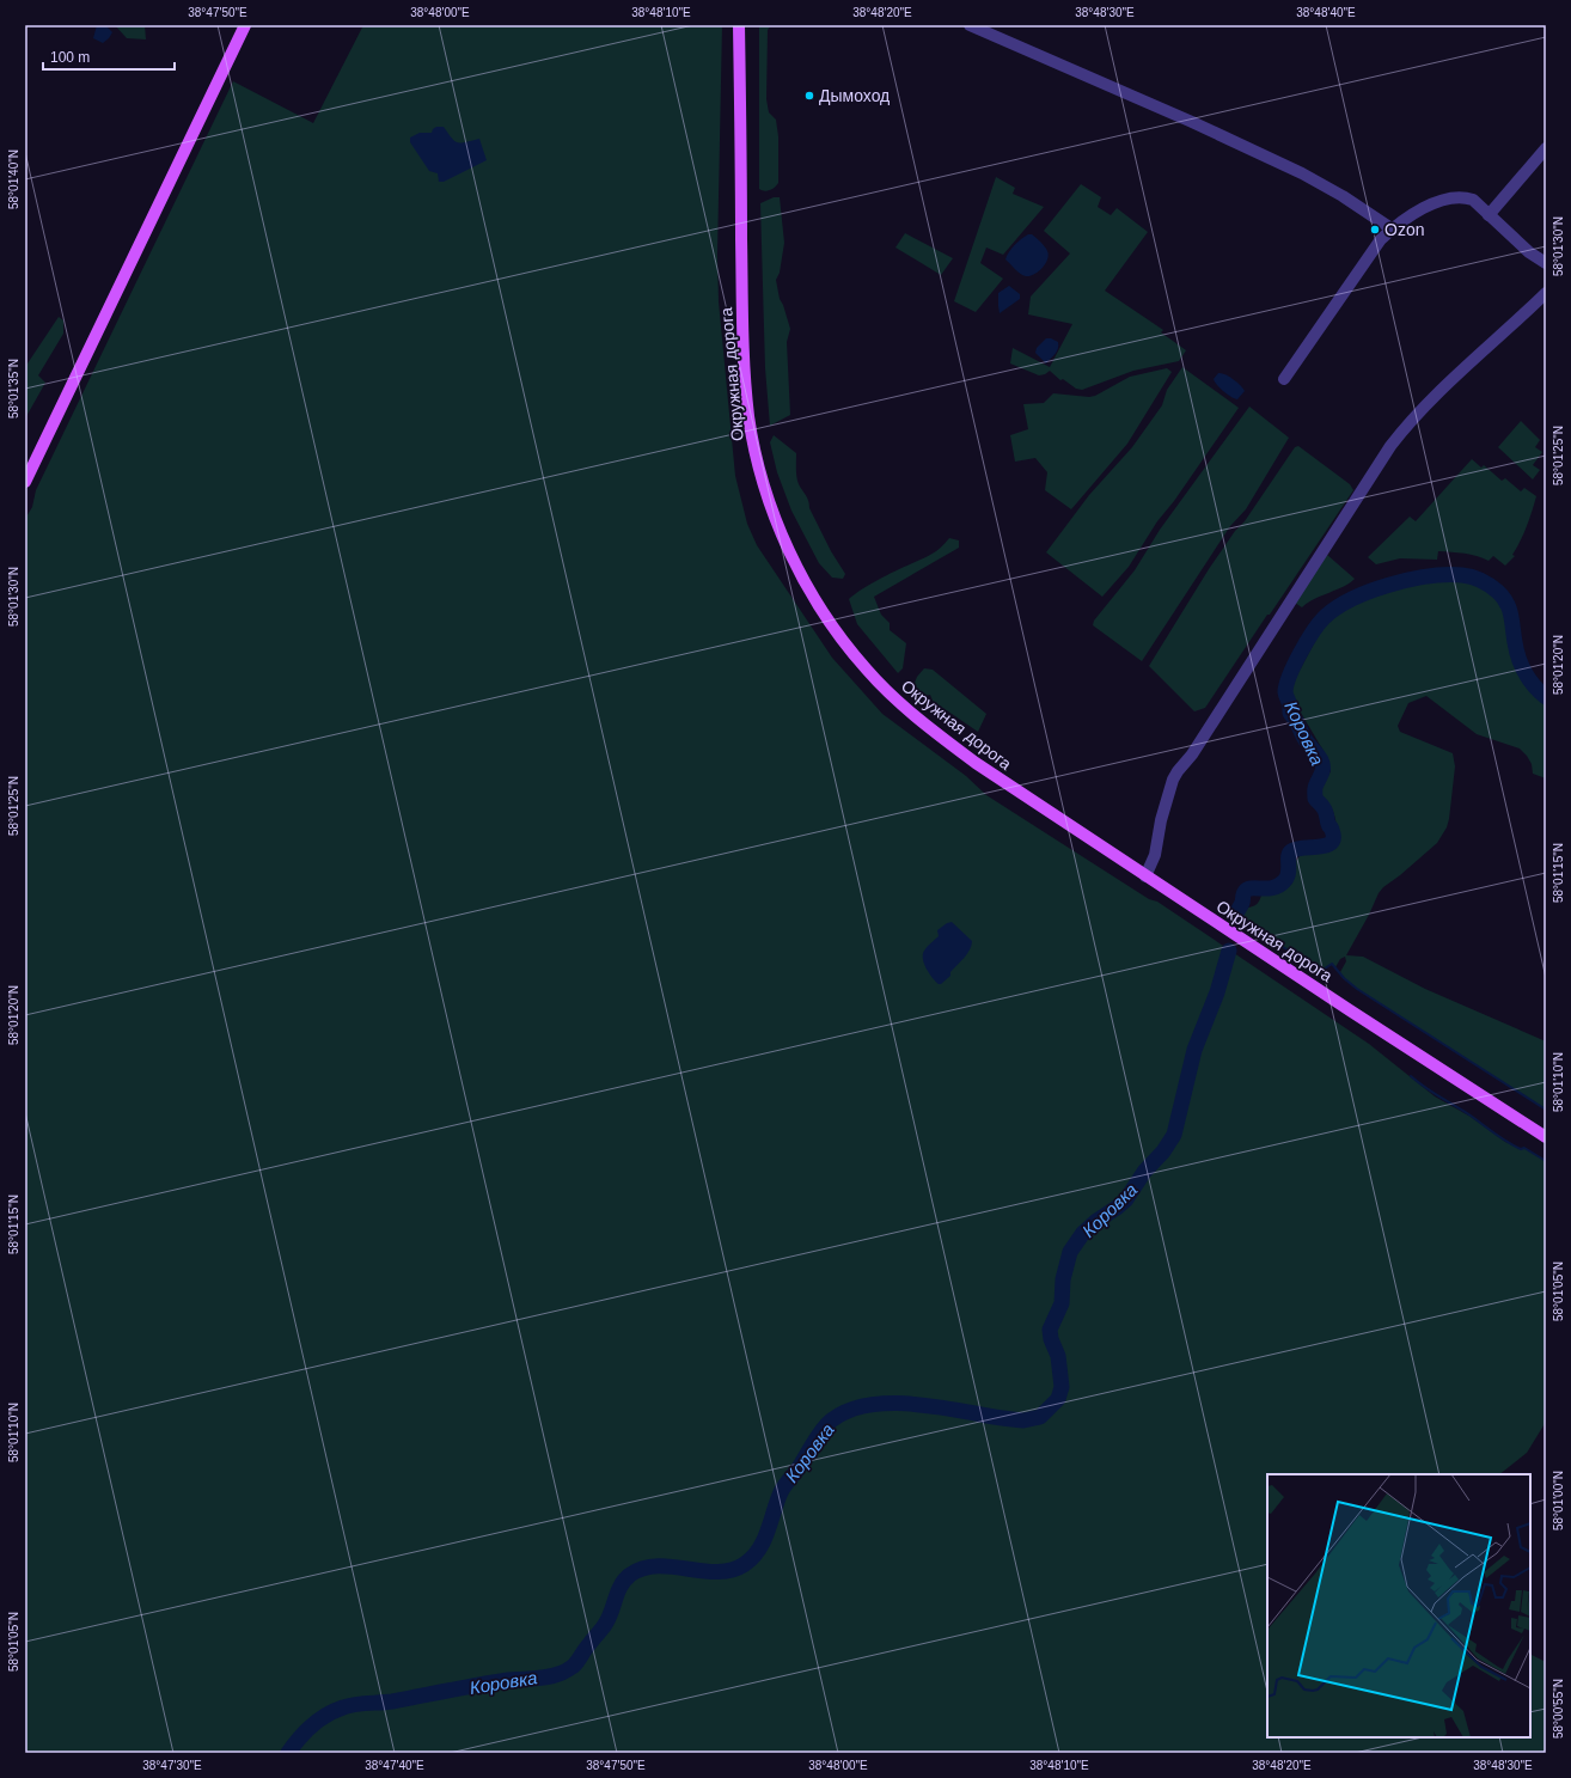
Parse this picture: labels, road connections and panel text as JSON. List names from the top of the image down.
{
  "streets": {
    "main road": ["Окружная дорога"]
  },
  "water": ["Коровка"],
  "places": ["Дымоход", "Ozon"],
  "scale_bar": "100 m",
  "coordinates": [
    "38°47'50\"E",
    "38°48'00\"E",
    "38°48'10\"E",
    "38°48'20\"E",
    "38°48'30\"E",
    "38°48'40\"E",
    "58°01'40\"N",
    "58°01'30\"N",
    "58°01'35\"N",
    "58°01'25\"N",
    "58°01'20\"N",
    "58°01'15\"N",
    "58°01'10\"N",
    "58°01'05\"N",
    "58°01'00\"N",
    "58°00'55\"N",
    "38°47'30\"E",
    "38°47'40\"E"
  ]
}
